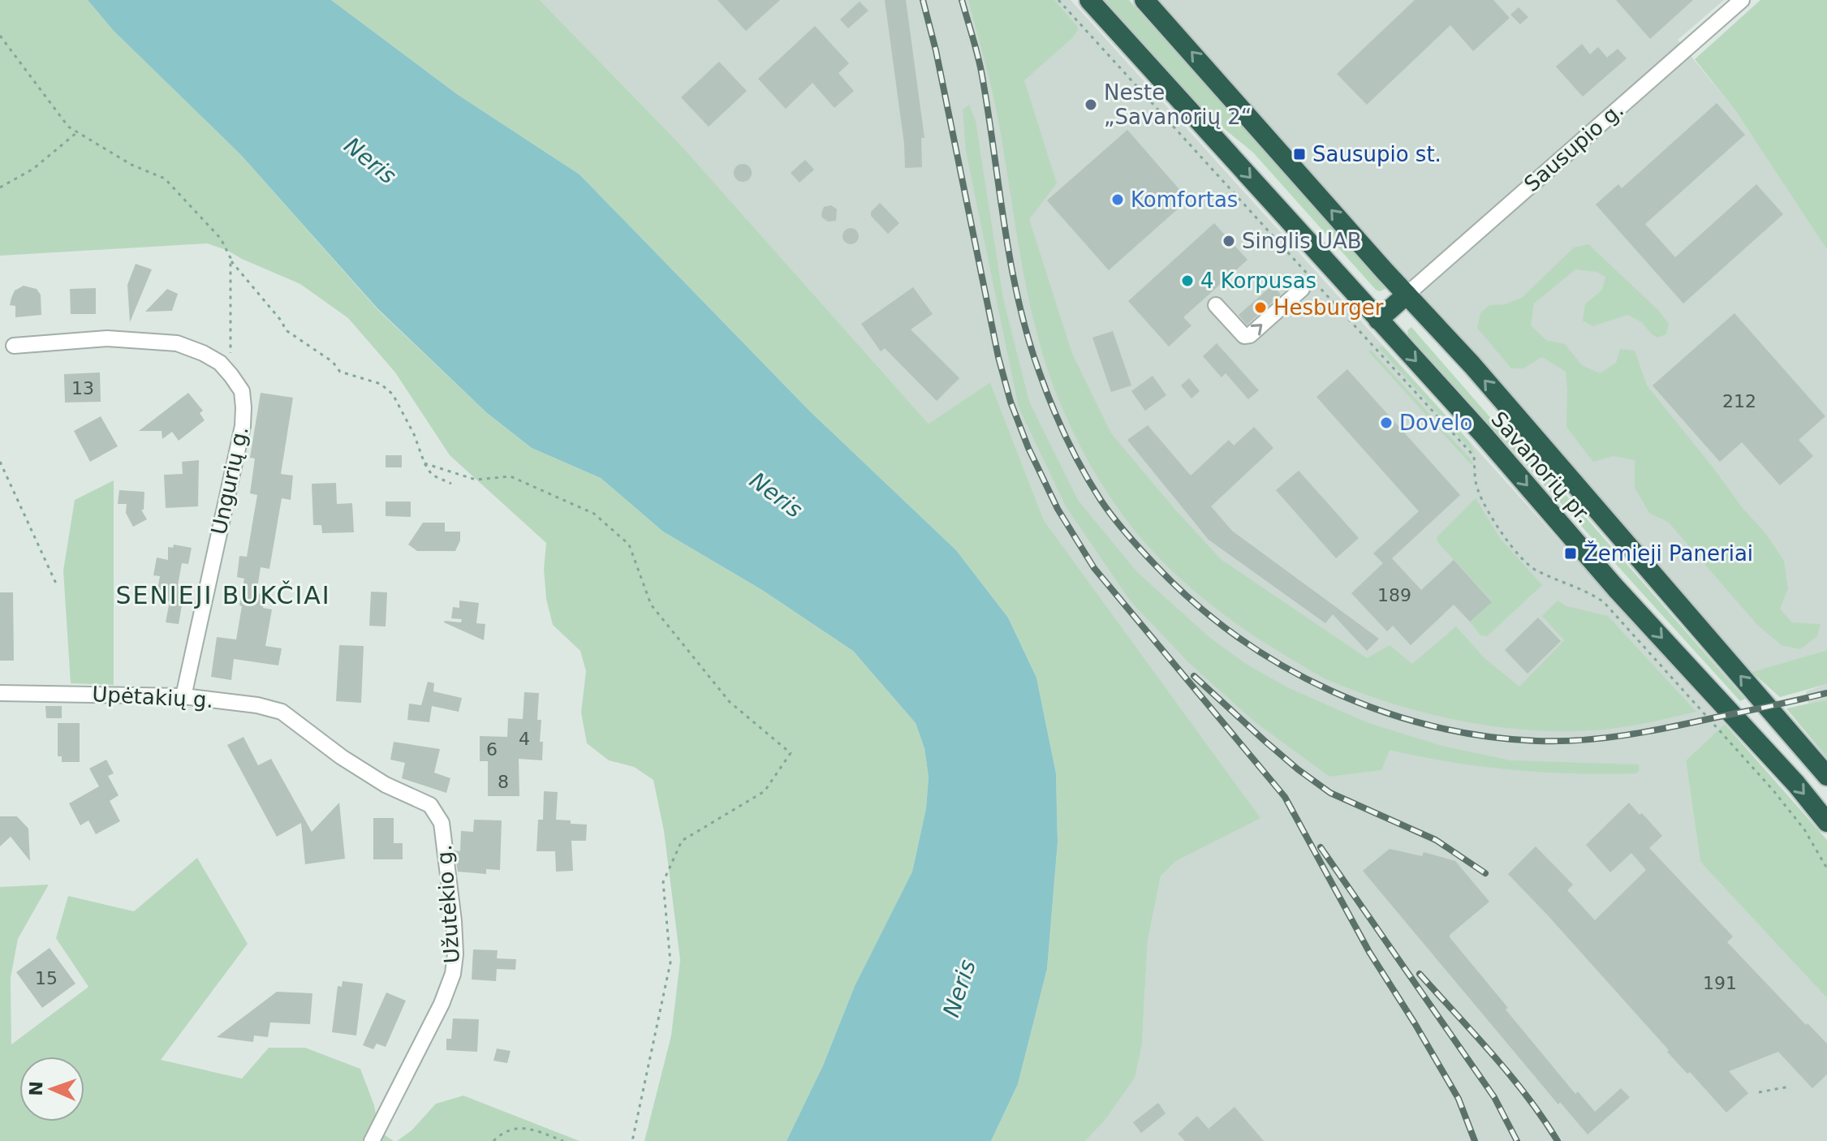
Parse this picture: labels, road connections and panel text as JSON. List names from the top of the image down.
{
  "streets": {
    "highway": ["Savanorių pr."],
    "street": [
      "Sausupio g.",
      "Ungurių g.",
      "Upėtakių g.",
      "Užutėkio g."
    ]
  },
  "crossings": [
    ["Sausupio g.", "Savanorių pr."],
    ["Ungurių g.", "Upėtakių g."],
    ["Upėtakių g.", "Užutėkio g."]
  ],
  "districts": ["SENIEJI BUKČIAI"],
  "water": ["Neris"],
  "places": {
    "other": [
      "Neste „Savanorių 2“",
      "Komfortas",
      "Singlis UAB",
      "4 Korpusas",
      "Hesburger",
      "Dovelo"
    ],
    "transit": ["Sausupio st.", "Žemieji Paneriai"]
  },
  "house_numbers": [
    "13",
    "212",
    "189",
    "4",
    "6",
    "8",
    "15",
    "191"
  ],
  "north": "left"
}
